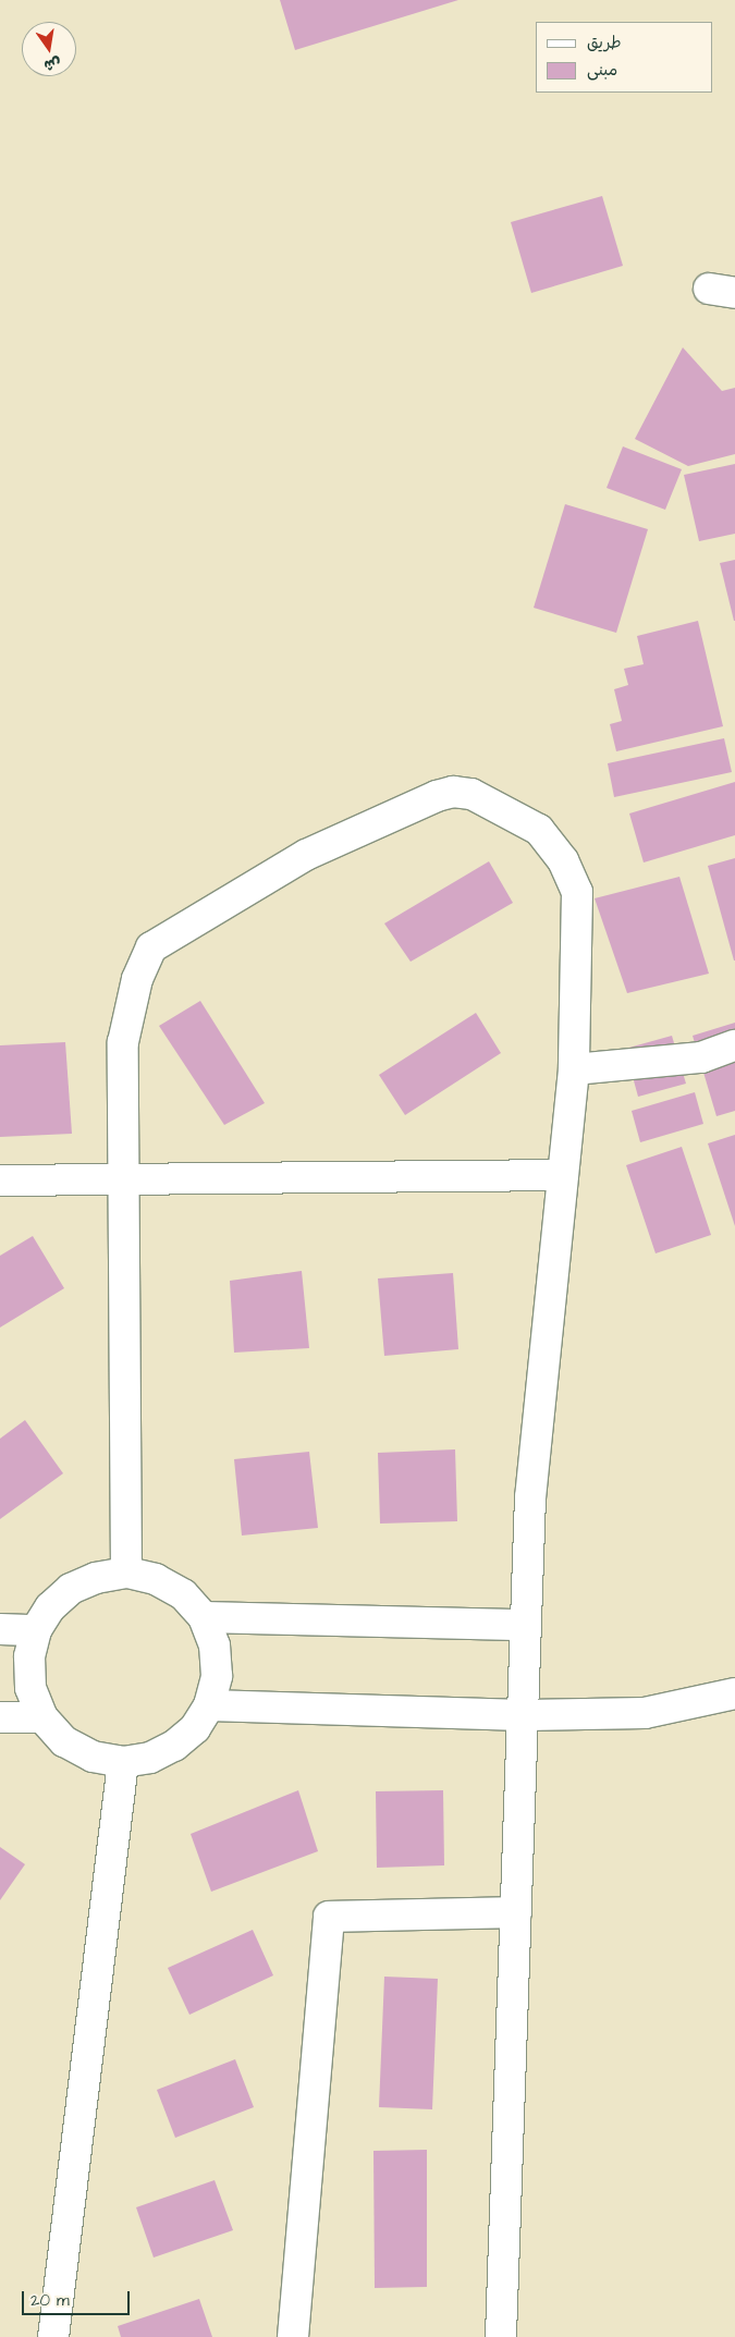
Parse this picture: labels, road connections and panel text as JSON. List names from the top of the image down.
{
  "legend": ["طريق", "مبنى"],
  "scale_bar": "20 m",
  "north": "bottom"
}
